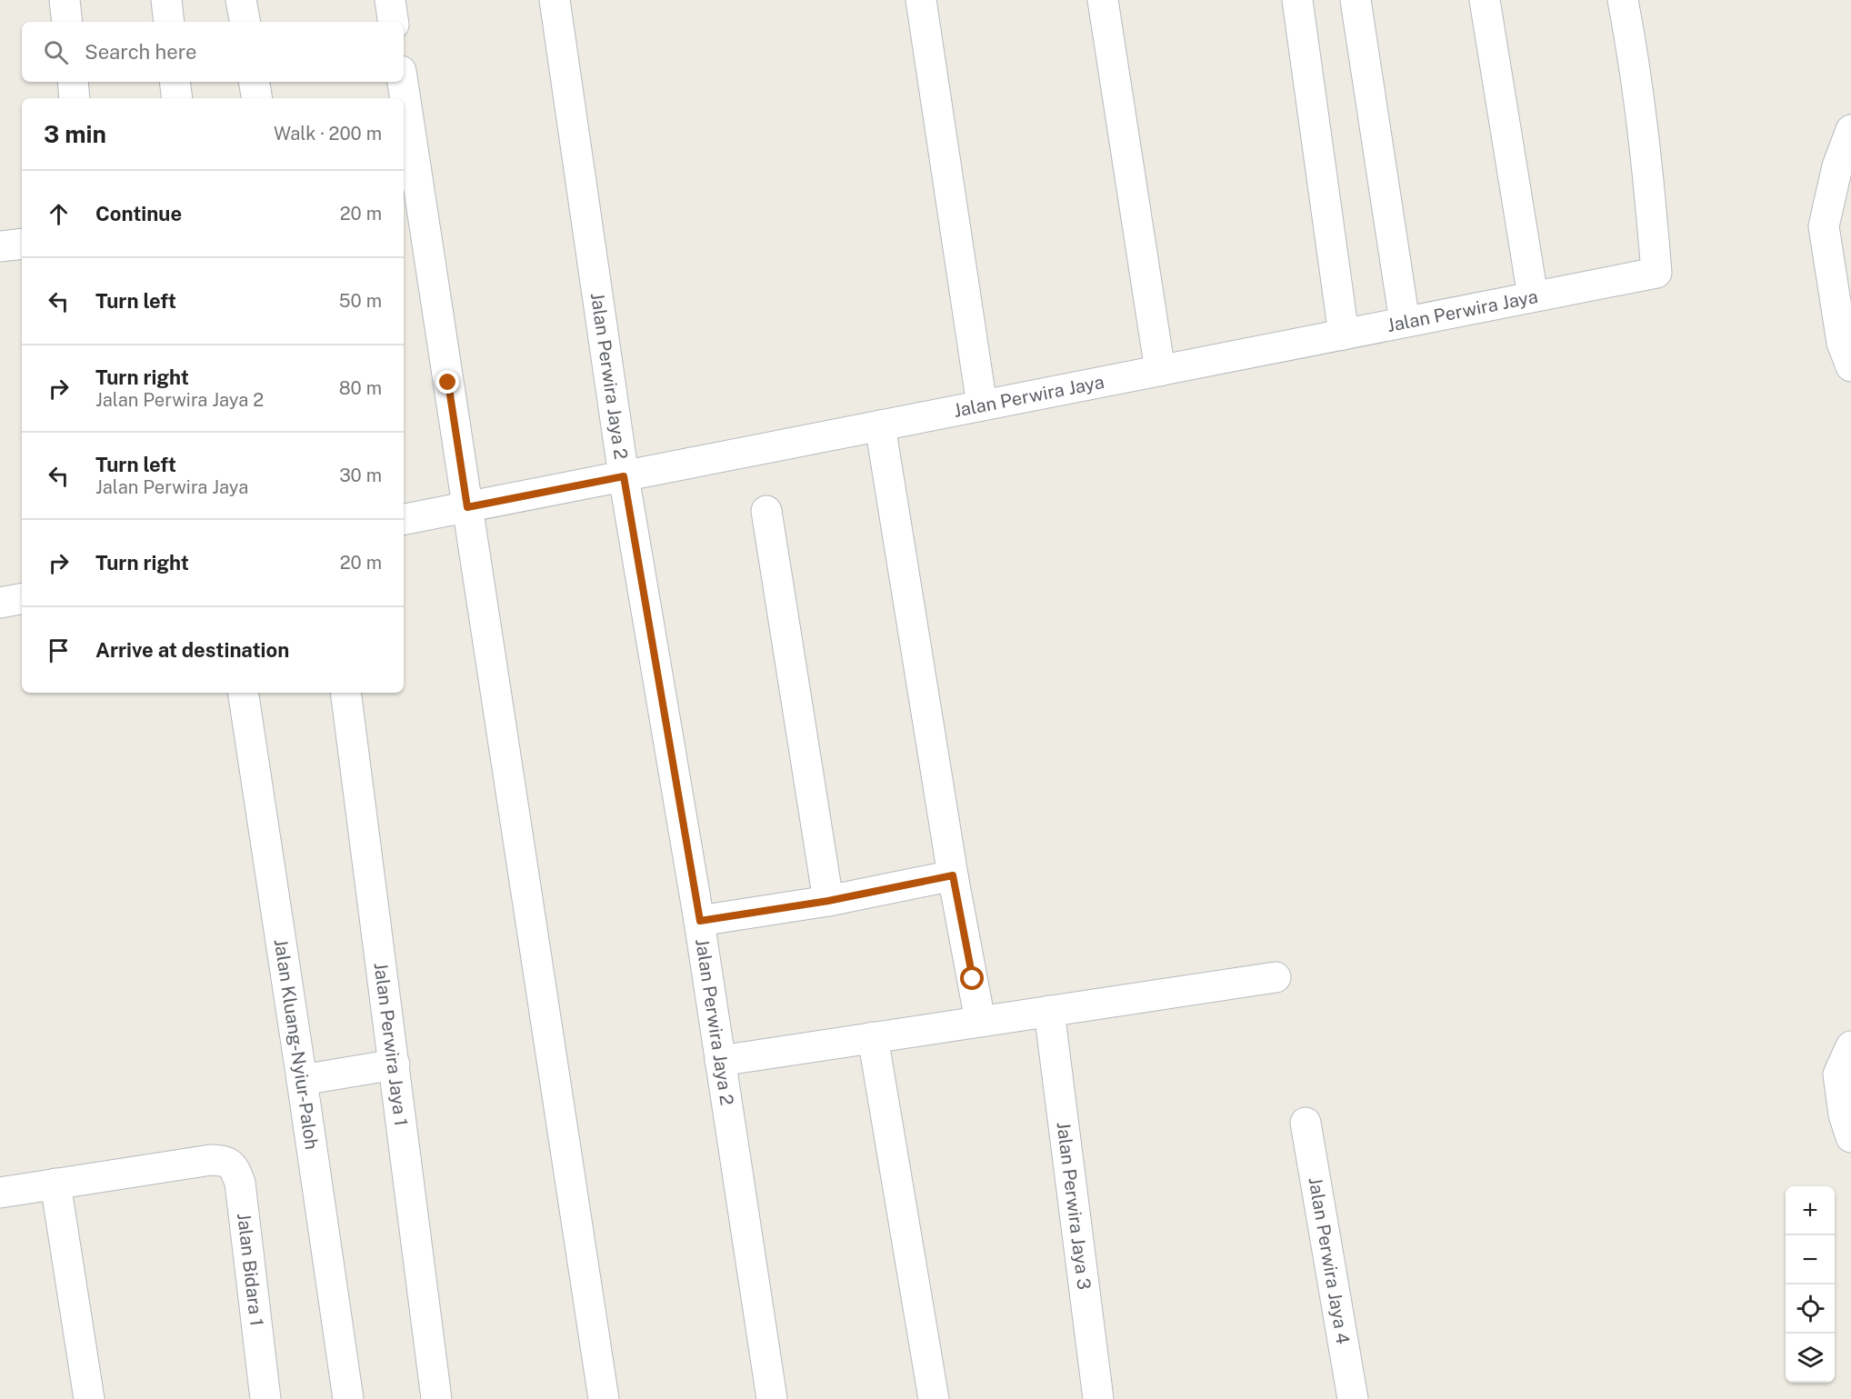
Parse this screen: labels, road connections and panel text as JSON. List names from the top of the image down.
{
  "streets": {
    "street": [
      "Jalan Perwira Jaya",
      "Jalan Perwira Jaya 2",
      "Jalan Kluang-Nyiur-Paloh",
      "Jalan Perwira Jaya 1",
      "Jalan Perwira Jaya 3",
      "Jalan Perwira Jaya 4",
      "Jalan Bidara 1"
    ]
  },
  "crossings": [
    ["Jalan Perwira Jaya", "Jalan Perwira Jaya 2"]
  ],
  "page": {
    "search": "Search here",
    "heading": ["3 min", "Walk · 200 m"],
    "list": [
      ["Continue", "20 m"],
      ["Turn left", "50 m"],
      ["Turn right", "Jalan Perwira Jaya 2", "80 m"],
      ["Turn left", "Jalan Perwira Jaya", "30 m"],
      ["Turn right", "20 m"],
      "Arrive at destination"
    ],
    "map_buttons": ["+", "−"]
  }
}
